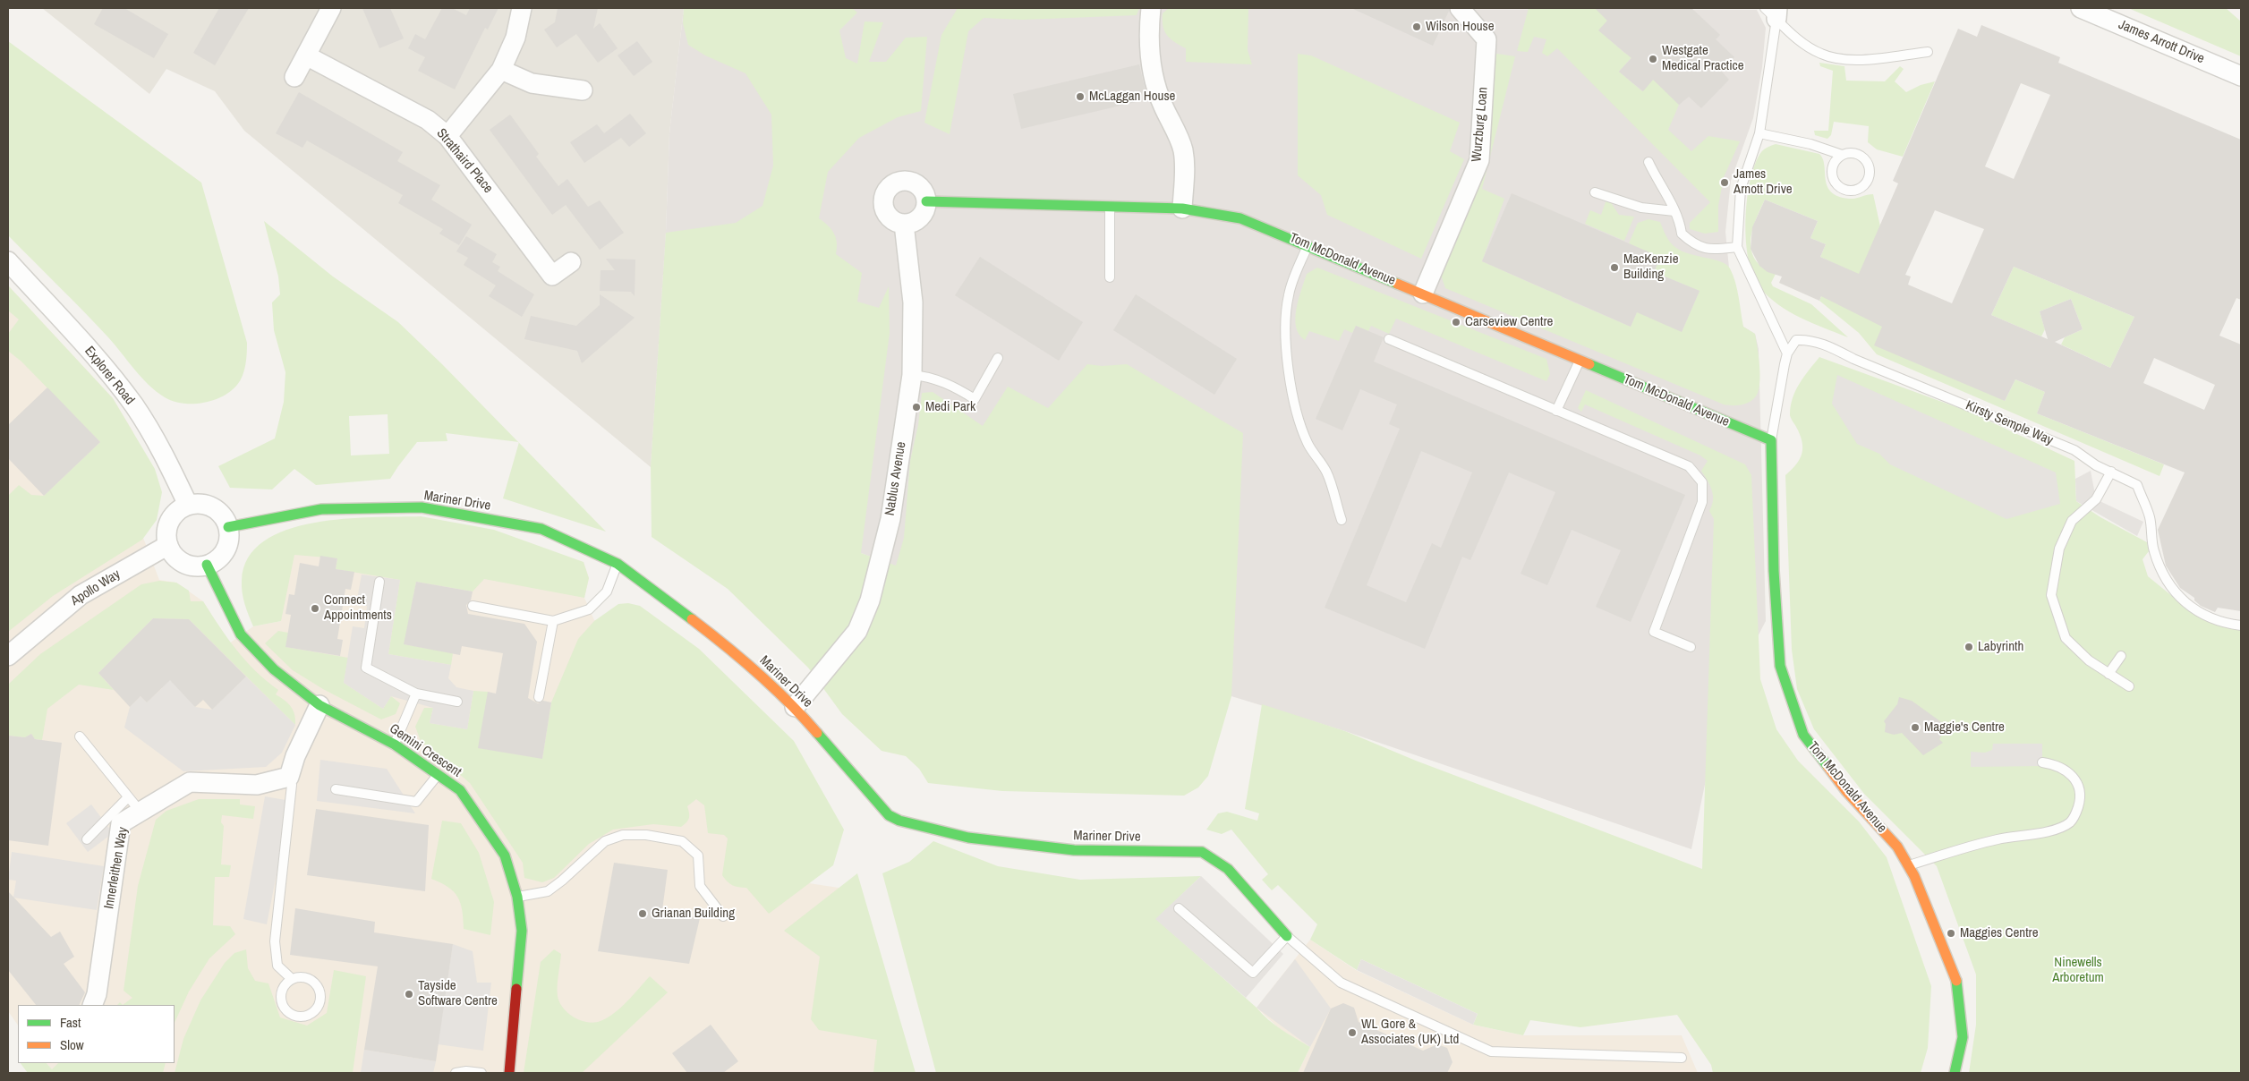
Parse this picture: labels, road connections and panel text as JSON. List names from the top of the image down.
{
  "streets": {
    "street": [
      "James Arrott Drive",
      "Wurzburg Loan",
      "Strathaird Place",
      "Tom McDonald Avenue",
      "Explorer Road",
      "Nablus Avenue",
      "Mariner Drive",
      "Apollo Way",
      "Gemini Crescent",
      "Innerleithen Way"
    ],
    "lane": ["Kirsty Semple Way"]
  },
  "crossings": [
    ["Wurzburg Loan", "Tom McDonald Avenue"],
    ["Tom McDonald Avenue", "Nablus Avenue"],
    ["Explorer Road", "Mariner Drive"],
    ["Explorer Road", "Apollo Way"],
    ["Explorer Road", "Gemini Crescent"],
    ["Nablus Avenue", "Mariner Drive"],
    ["Mariner Drive", "Apollo Way"],
    ["Mariner Drive", "Gemini Crescent"],
    ["Apollo Way", "Gemini Crescent"]
  ],
  "parks": ["Ninewells Arboretum"],
  "places": [
    "Wilson House",
    "Westgate Medical Practice",
    "McLaggan House",
    "James Arnott Drive",
    "MacKenzie Building",
    "Carseview Centre",
    "Medi Park",
    "Connect Appointments",
    "Labyrinth",
    "Maggie's Centre",
    "Grianan Building",
    "Maggies Centre",
    "Tayside Software Centre",
    "WL Gore & Associates (UK) Ltd"
  ],
  "legend": ["Fast", "Slow"]
}
